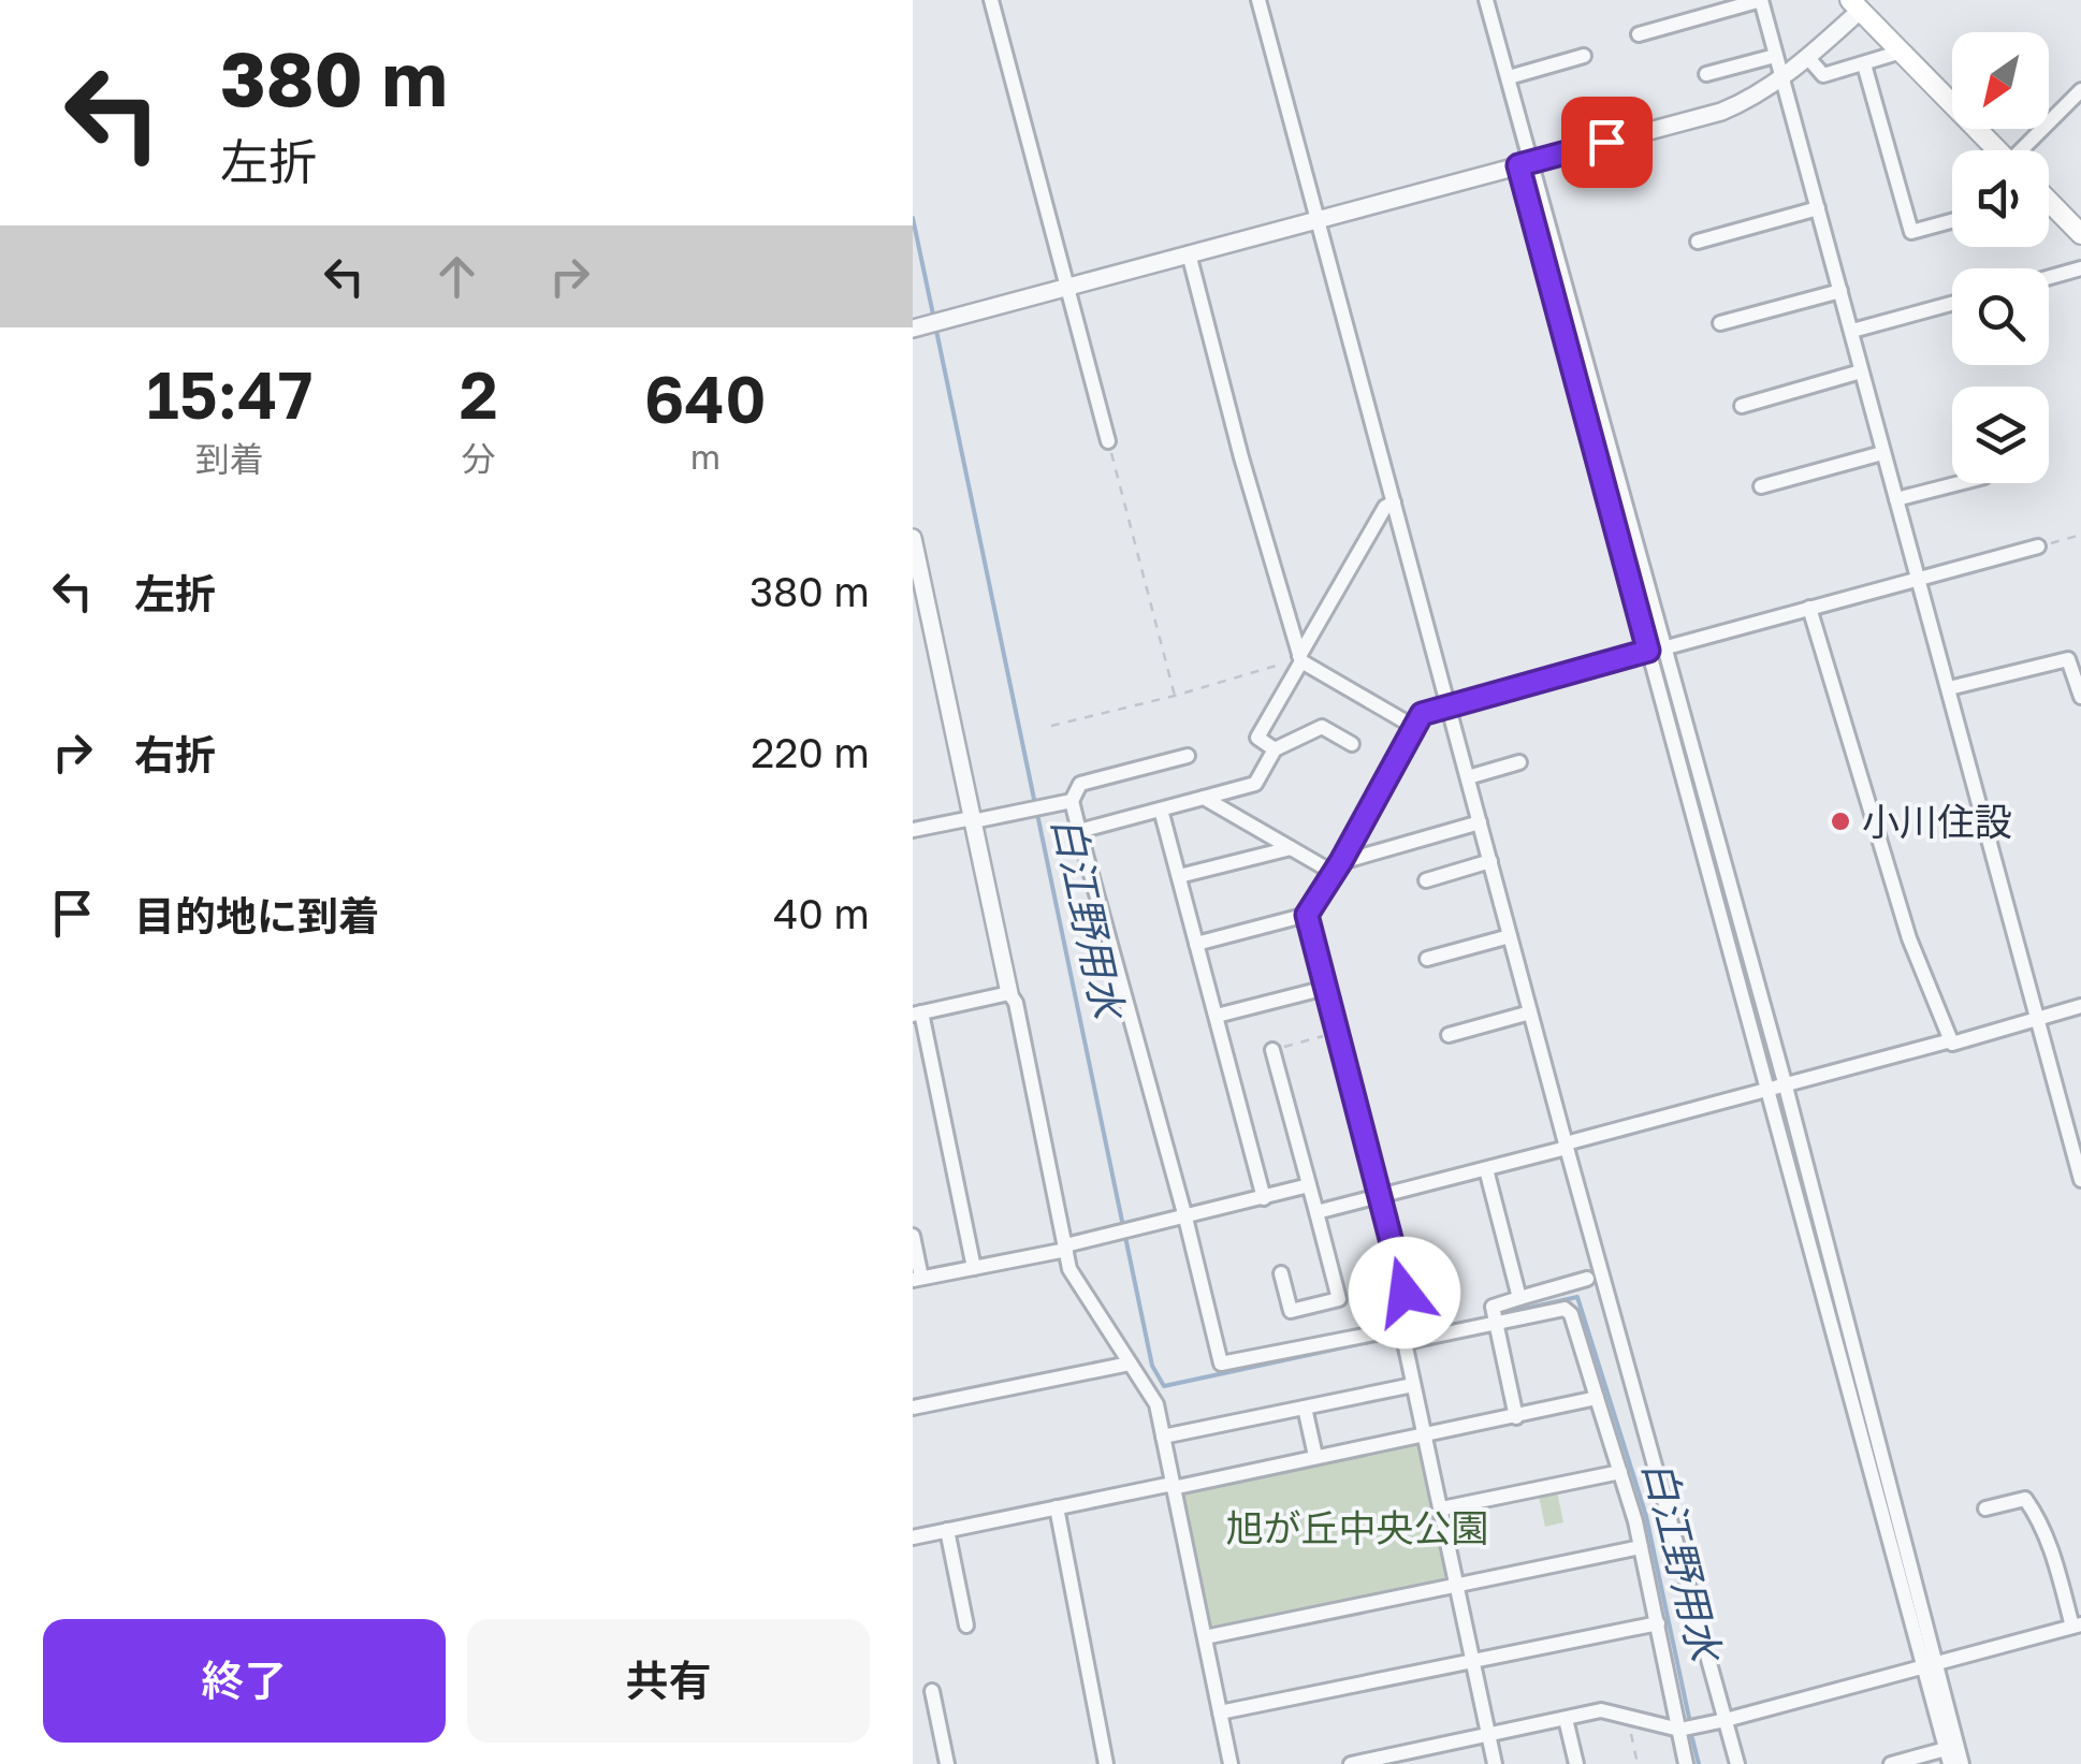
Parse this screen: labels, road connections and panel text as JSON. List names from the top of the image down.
{
  "water": ["白江野用水"],
  "parks": ["旭が丘中央公園"],
  "places": ["小川住設"],
  "north": "bottom left",
  "page": {
    "turn": ["380 m", "左折"],
    "eta": [
      "15:47",
      "到着",
      "2",
      "分",
      "640",
      "m"
    ],
    "list": [
      {
        "name": "左折",
        "value": "380 m"
      },
      {
        "name": "右折",
        "value": "220 m"
      },
      {
        "name": "目的地に到着",
        "value": "40 m"
      }
    ],
    "buttons": ["終了", "共有"]
  }
}
